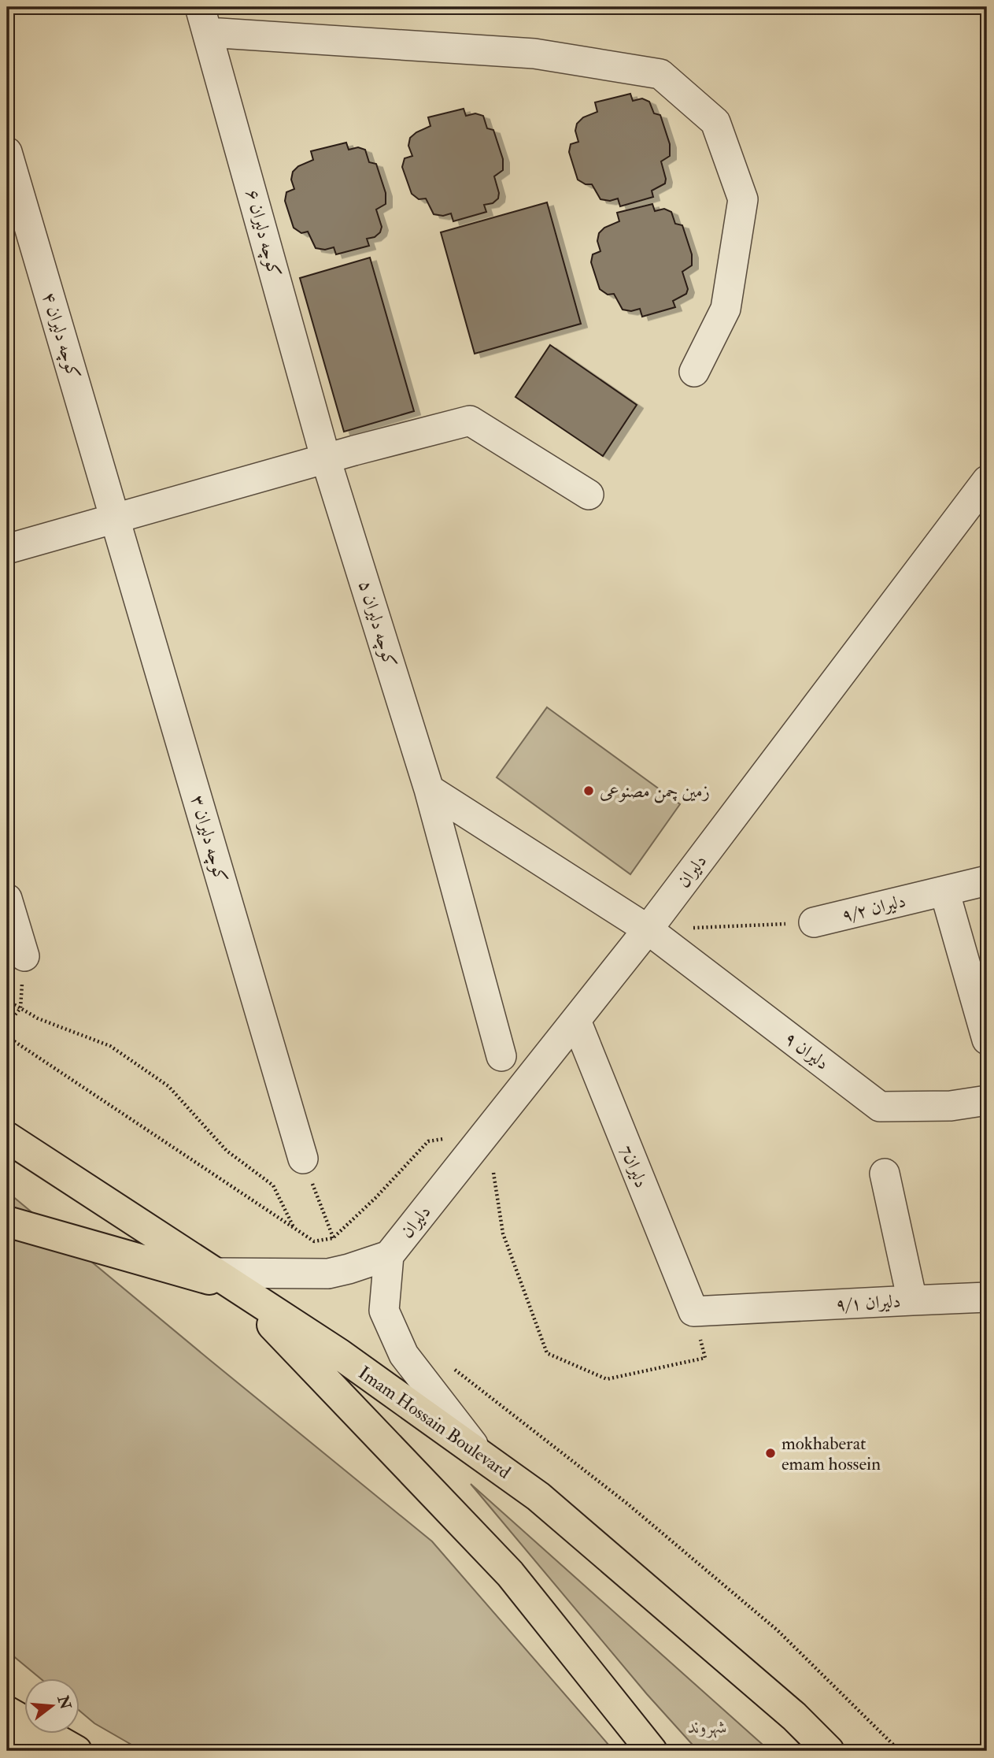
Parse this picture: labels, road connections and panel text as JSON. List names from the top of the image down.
{
  "streets": {
    "main road": ["Imam Hossain Boulevard"],
    "street": [
      "کوچه دلیران ۶",
      "کوچه دلیران ۴",
      "کوچه دلیران ۵",
      "کوچه دلیران ۳",
      "دلیران",
      "دلیران ۹/۲",
      "دلیران ۹",
      "دلیران7",
      "دلیران ۹/۱"
    ]
  },
  "crossings": [
    ["کوچه دلیران ۶", "کوچه دلیران ۵"],
    ["کوچه دلیران ۴", "کوچه دلیران ۳"],
    ["دلیران", "دلیران ۹"],
    ["دلیران", "دلیران7"],
    ["دلیران", "Imam Hossain Boulevard"],
    ["دلیران7", "دلیران ۹/۱"]
  ],
  "parks": ["شهروند"],
  "places": ["زمین چمن مصنوعی", "mokhaberat emam hossein"],
  "north": "right"
}
